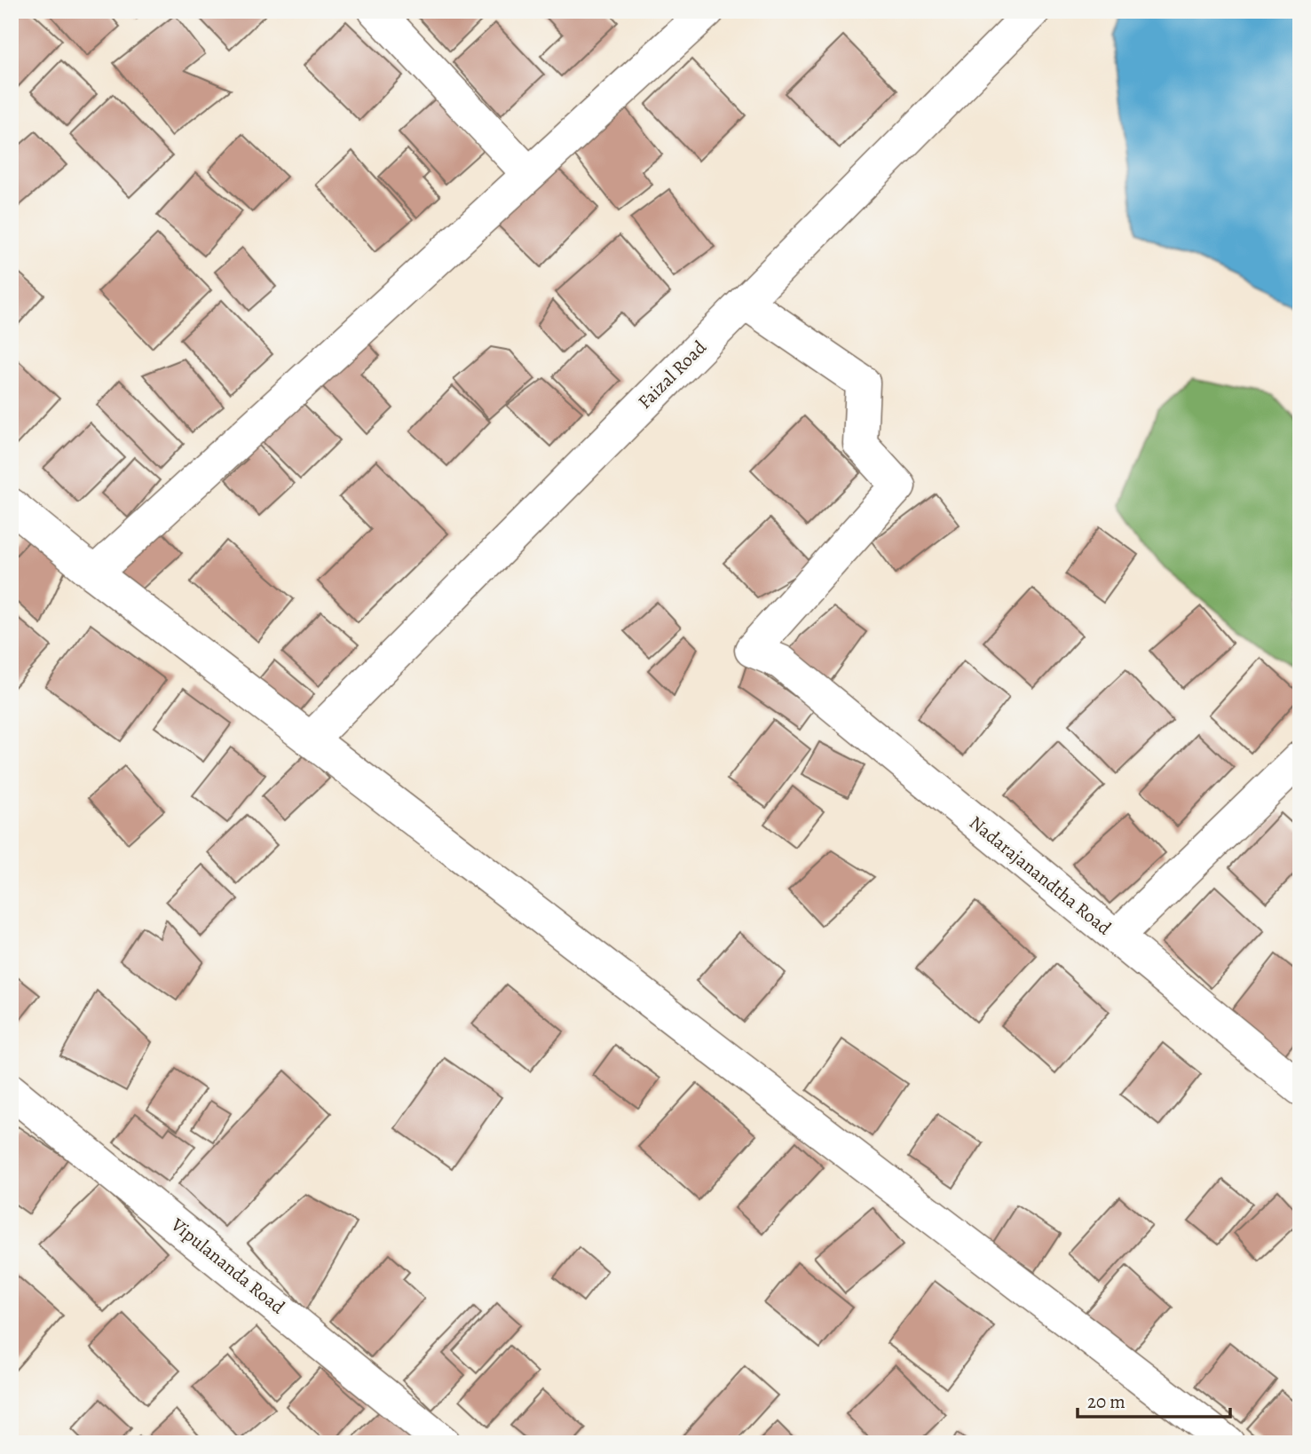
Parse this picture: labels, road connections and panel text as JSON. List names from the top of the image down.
{
  "streets": {
    "street": ["Faizal Road", "Nadarajanandtha Road", "Vipulananda Road"]
  },
  "crossings": [
    ["Faizal Road", "Nadarajanandtha Road"]
  ],
  "scale_bar": "20 m"
}
